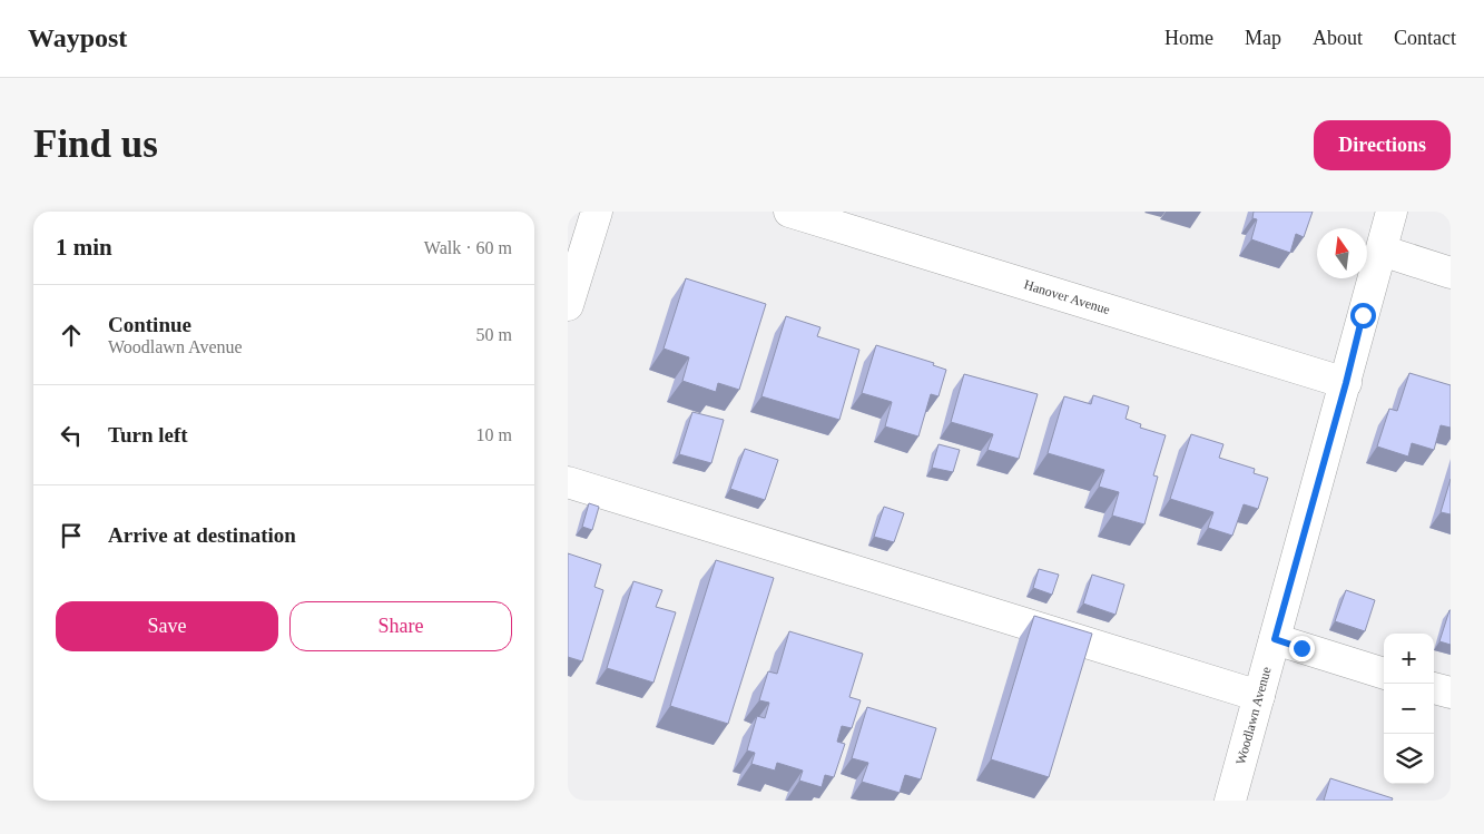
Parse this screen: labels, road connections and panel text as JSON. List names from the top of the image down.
{
  "streets": {
    "street": ["Hanover Avenue", "Woodlawn Avenue"]
  },
  "crossings": [
    ["Hanover Avenue", "Woodlawn Avenue"]
  ],
  "north": "top",
  "page": {
    "header": "Waypost",
    "nav": [
      "Home",
      "Map",
      "About",
      "Contact"
    ],
    "buttons": [
      "Directions",
      ["Save", "Share"]
    ],
    "title": "Find us",
    "heading": ["1 min", "Walk · 60 m"],
    "list": [
      ["Continue", "Woodlawn Avenue", "50 m"],
      ["Turn left", "10 m"],
      "Arrive at destination"
    ],
    "map_buttons": ["+", "−"]
  }
}
